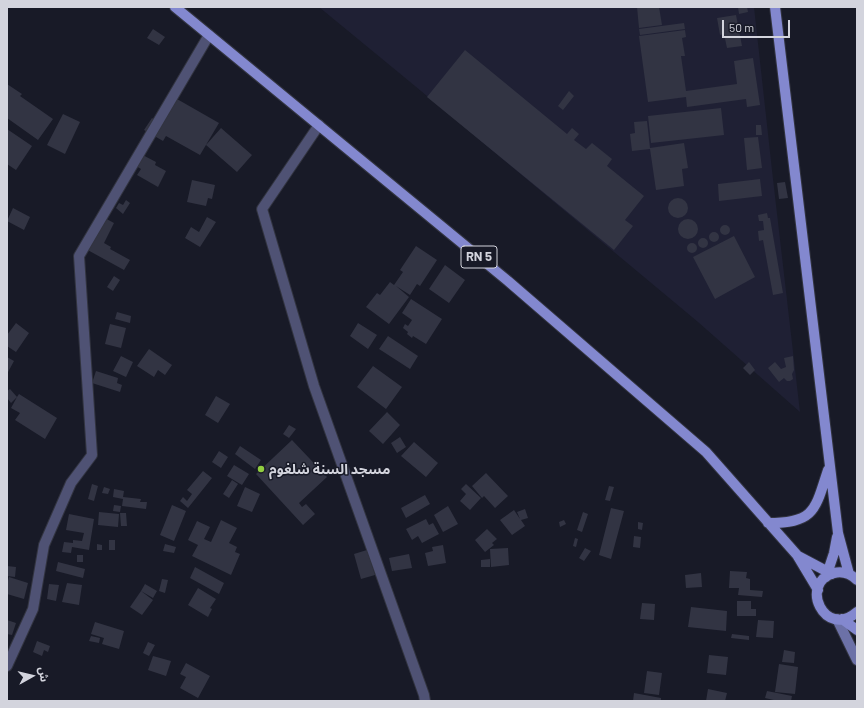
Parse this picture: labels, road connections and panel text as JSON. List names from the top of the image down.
{
  "streets": {
    "main road": ["RN 5"]
  },
  "places": ["مسجد السنة شلغوم"],
  "scale_bar": "50 m",
  "north": "right"
}
